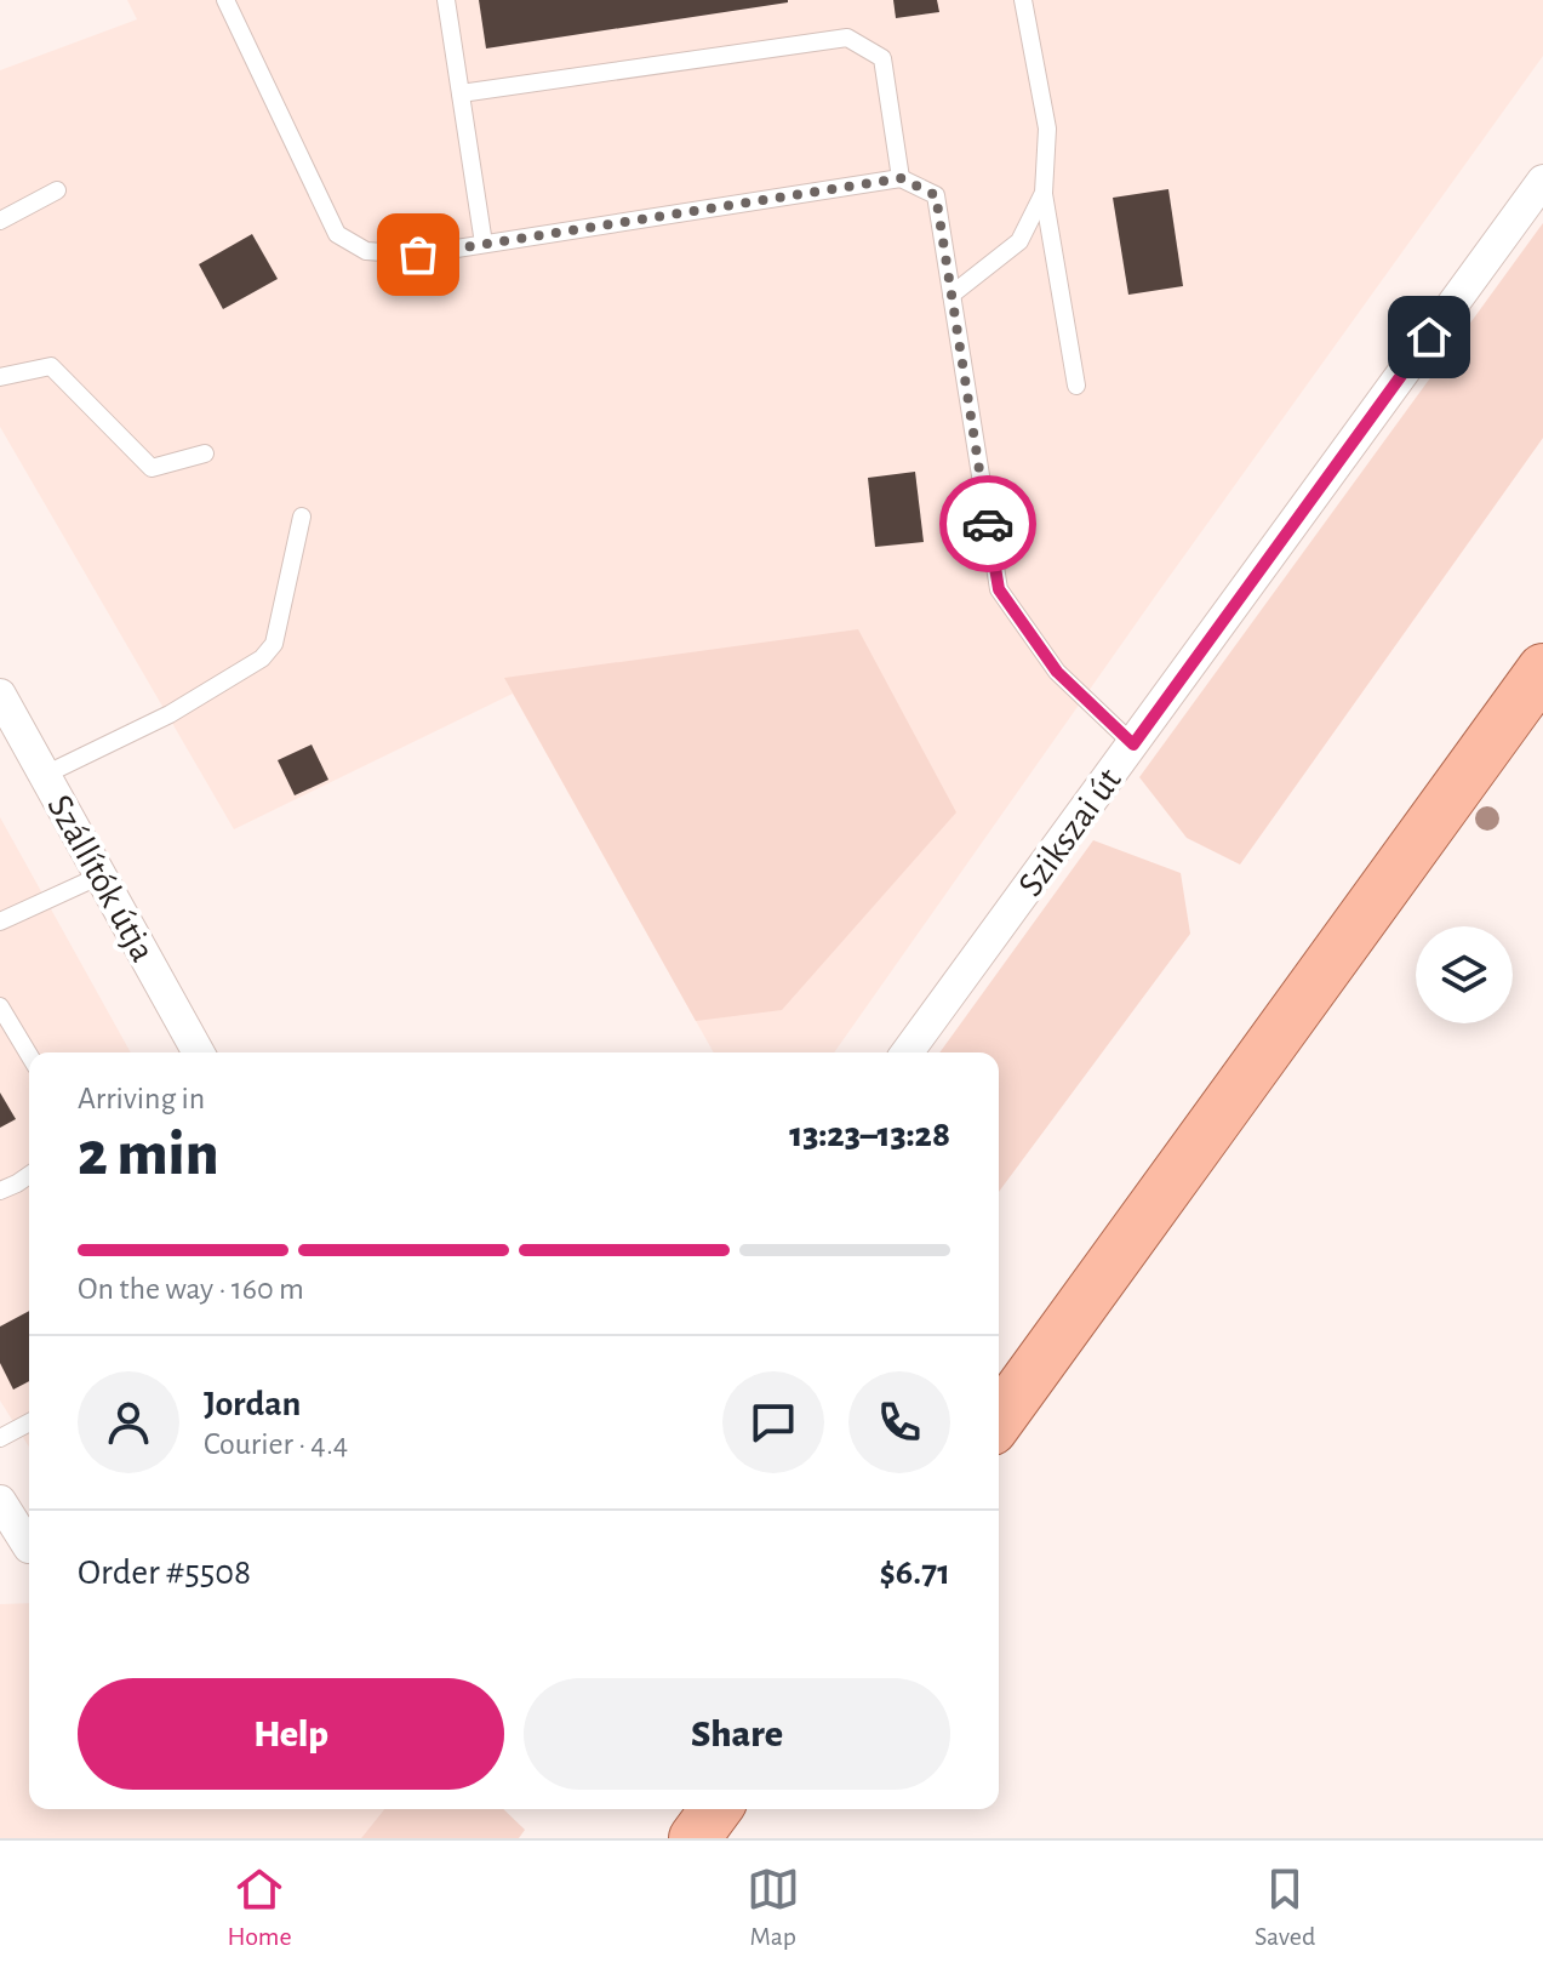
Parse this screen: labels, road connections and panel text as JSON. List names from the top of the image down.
{
  "streets": {
    "street": ["Szikszai út", "Szállítók útja"]
  },
  "page": {
    "heading": ["2 min", "Arriving in", "13:23–13:28"],
    "panel": [
      "Jordan",
      "Courier · 4.4",
      "Order #5508",
      "$6.71"
    ],
    "bar": "On the way · 160 m",
    "buttons": ["Help", "Share"],
    "tabs": ["Home", "Map", "Saved"]
  }
}
